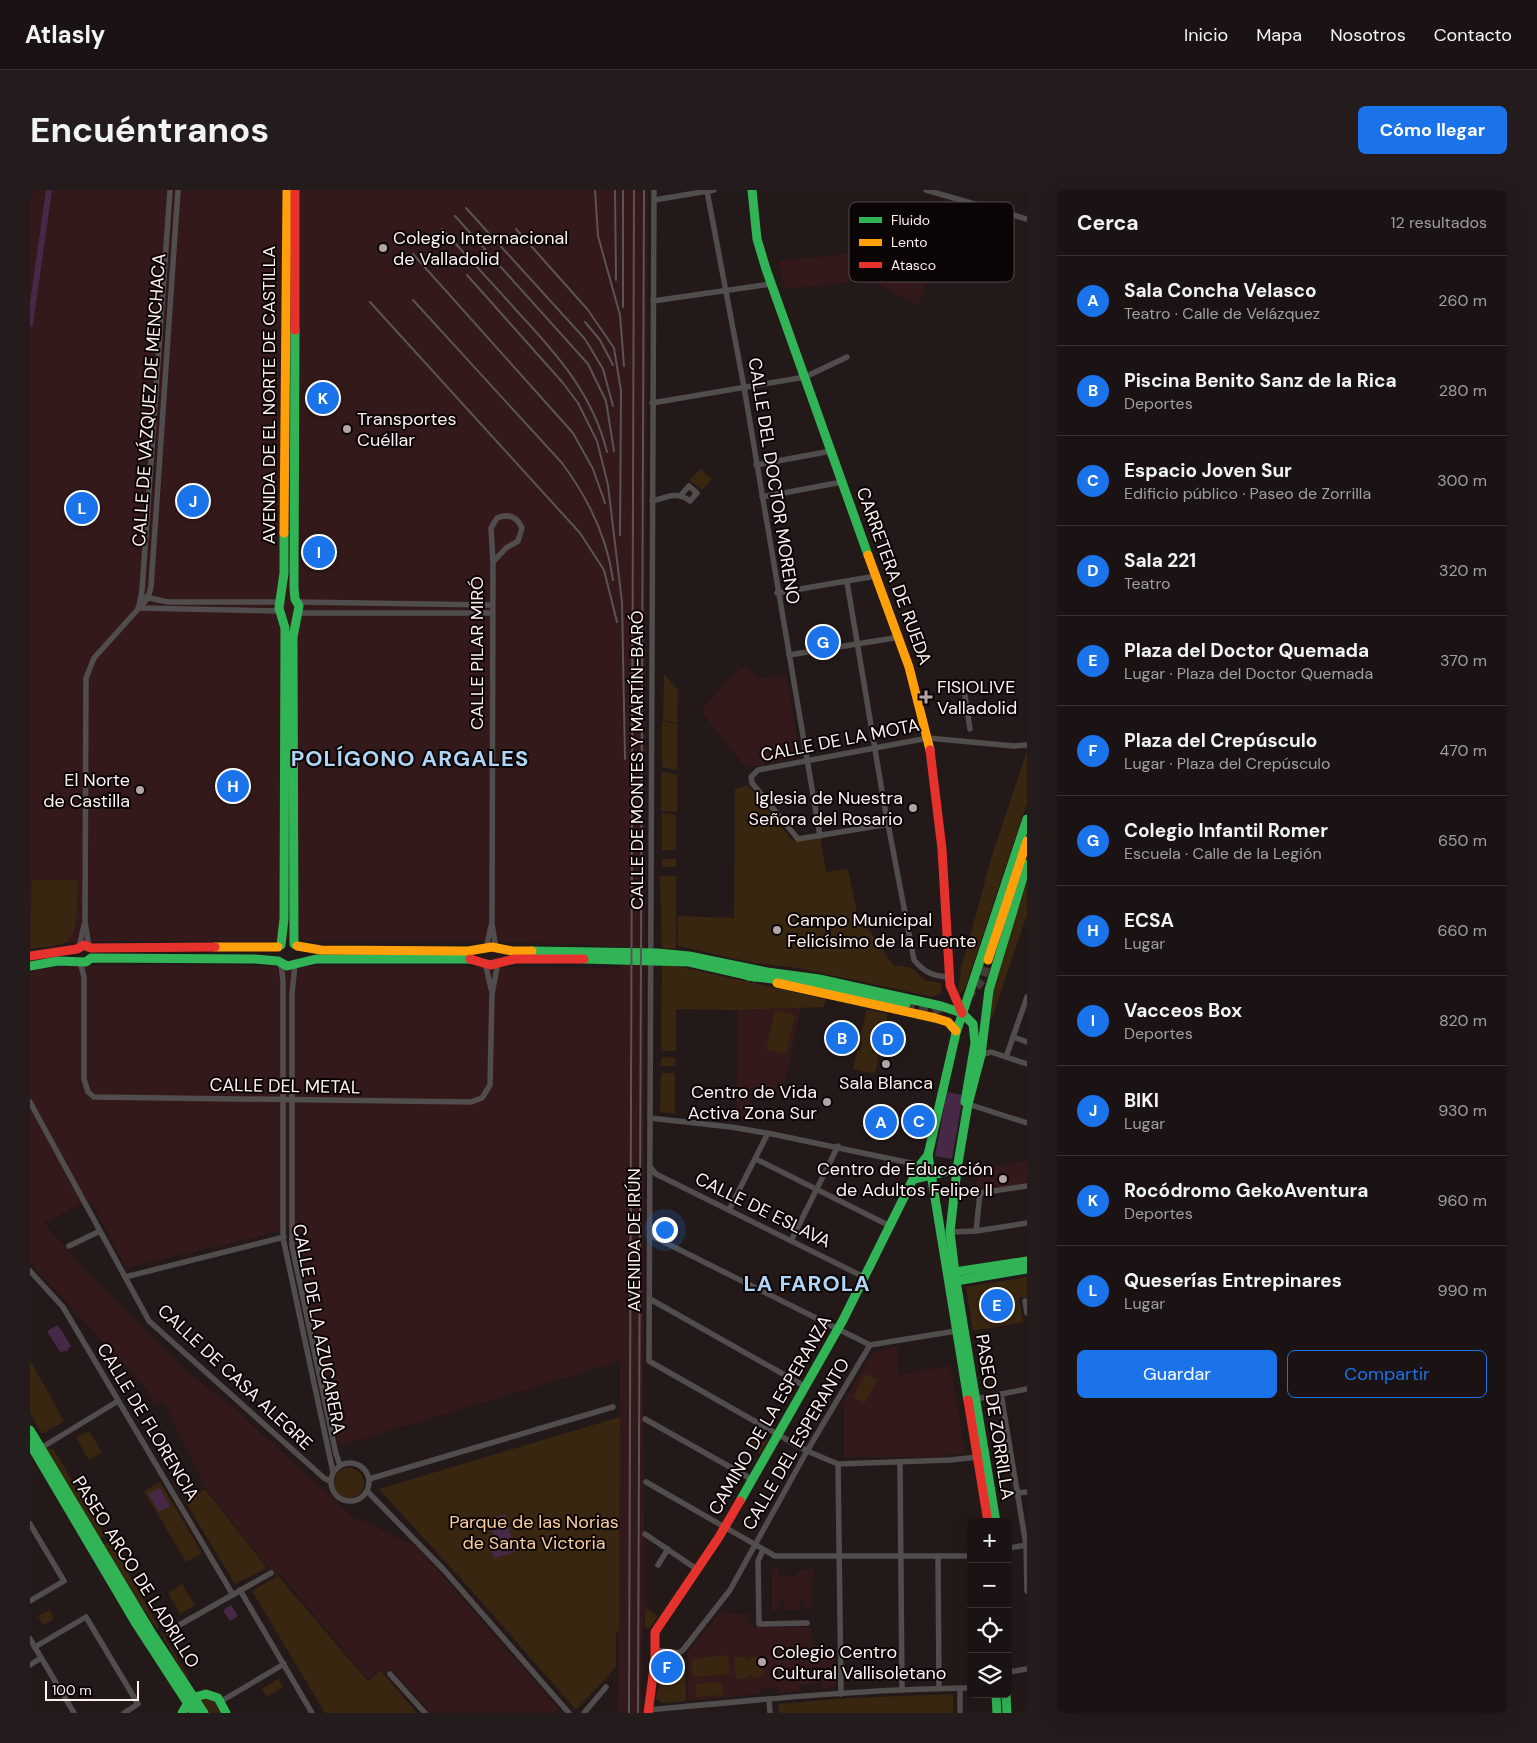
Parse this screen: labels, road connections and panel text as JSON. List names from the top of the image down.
{
  "streets": {
    "main road": [
      "AVENIDA DE EL NORTE DE CASTILLA",
      "CARRETERA DE RUEDA",
      "CAMINO DE LA ESPERANZA",
      "PASEO DE ZORRILLA",
      "PASEO ARCO DE LADRILLO"
    ],
    "street": [
      "CALLE DE VÁZQUEZ DE MENCHACA",
      "CALLE DEL DOCTOR MORENO",
      "CALLE PILAR MIRÓ",
      "CALLE DE LA MOTA",
      "CALLE DE MONTES Y MARTÍN-BARÓ",
      "CALLE DEL METAL",
      "CALLE DE ESLAVA",
      "AVENIDA DE IRÚN",
      "CALLE DE LA AZUCARERA",
      "CALLE DE CASA ALEGRE",
      "CALLE DE FLORENCIA",
      "CALLE DEL ESPERANTO"
    ]
  },
  "crossings": [
    ["CALLE DEL DOCTOR MORENO", "CALLE DE LA MOTA"],
    ["CARRETERA DE RUEDA", "CALLE DE LA MOTA"],
    ["CARRETERA DE RUEDA", "PASEO DE ZORRILLA"],
    ["CALLE DE MONTES Y MARTÍN-BARÓ", "AVENIDA DE IRÚN"],
    ["CALLE DEL METAL", "CALLE DE LA AZUCARERA"],
    ["CALLE DE ESLAVA", "AVENIDA DE IRÚN"],
    ["CALLE DE ESLAVA", "CAMINO DE LA ESPERANZA"],
    ["AVENIDA DE IRÚN", "CAMINO DE LA ESPERANZA"],
    ["CALLE DE LA AZUCARERA", "CALLE DE CASA ALEGRE"],
    ["CAMINO DE LA ESPERANZA", "PASEO DE ZORRILLA"],
    ["CAMINO DE LA ESPERANZA", "CALLE DEL ESPERANTO"]
  ],
  "districts": ["POLÍGONO ARGALES", "LA FAROLA"],
  "parks": ["Parque de las Norias de Santa Victoria"],
  "places": {
    "other": [
      "Colegio Internacional de Valladolid",
      "Transportes Cuéllar",
      "El Norte de Castilla",
      "Iglesia de Nuestra Señora del Rosario",
      "Campo Municipal Felicísimo de la Fuente",
      "Sala Blanca",
      "Centro de Vida Activa Zona Sur",
      "Centro de Educación de Adultos Felipe II",
      "Colegio Centro Cultural Vallisoletano"
    ],
    "health": ["FISIOLIVE Valladolid"]
  },
  "legend": ["Fluido", "Lento", "Atasco"],
  "scale_bar": "100 m",
  "page": {
    "header": "Atlasly",
    "nav": [
      "Inicio",
      "Mapa",
      "Nosotros",
      "Contacto"
    ],
    "buttons": [
      "Cómo llegar",
      ["Guardar", "Compartir"]
    ],
    "title": "Encuéntranos",
    "heading": ["Cerca", "12 resultados"],
    "list": [
      {
        "mark": "A",
        "name": "Sala Concha Velasco",
        "note": "Teatro · Calle de Velázquez",
        "value": "260 m"
      },
      {
        "mark": "B",
        "name": "Piscina Benito Sanz de la Rica",
        "note": "Deportes",
        "value": "280 m"
      },
      {
        "mark": "C",
        "name": "Espacio Joven Sur",
        "note": "Edificio público · Paseo de Zorrilla",
        "value": "300 m"
      },
      {
        "mark": "D",
        "name": "Sala 221",
        "note": "Teatro",
        "value": "320 m"
      },
      {
        "mark": "E",
        "name": "Plaza del Doctor Quemada",
        "note": "Lugar · Plaza del Doctor Quemada",
        "value": "370 m"
      },
      {
        "mark": "F",
        "name": "Plaza del Crepúsculo",
        "note": "Lugar · Plaza del Crepúsculo",
        "value": "470 m"
      },
      {
        "mark": "G",
        "name": "Colegio Infantil Romer",
        "note": "Escuela · Calle de la Legión",
        "value": "650 m"
      },
      {
        "mark": "H",
        "name": "ECSA",
        "note": "Lugar",
        "value": "660 m"
      },
      {
        "mark": "I",
        "name": "Vacceos Box",
        "note": "Deportes",
        "value": "820 m"
      },
      {
        "mark": "J",
        "name": "BIKI",
        "note": "Lugar",
        "value": "930 m"
      },
      {
        "mark": "K",
        "name": "Rocódromo GekoAventura",
        "note": "Deportes",
        "value": "960 m"
      },
      {
        "mark": "L",
        "name": "Queserías Entrepinares",
        "note": "Lugar",
        "value": "990 m"
      }
    ],
    "pins": [
      "K",
      "J",
      "L",
      "I",
      "G",
      "H",
      "B",
      "D",
      "C",
      "A",
      "E",
      "F"
    ],
    "map_buttons": ["+", "−"],
    "scale": "100 m"
  }
}
